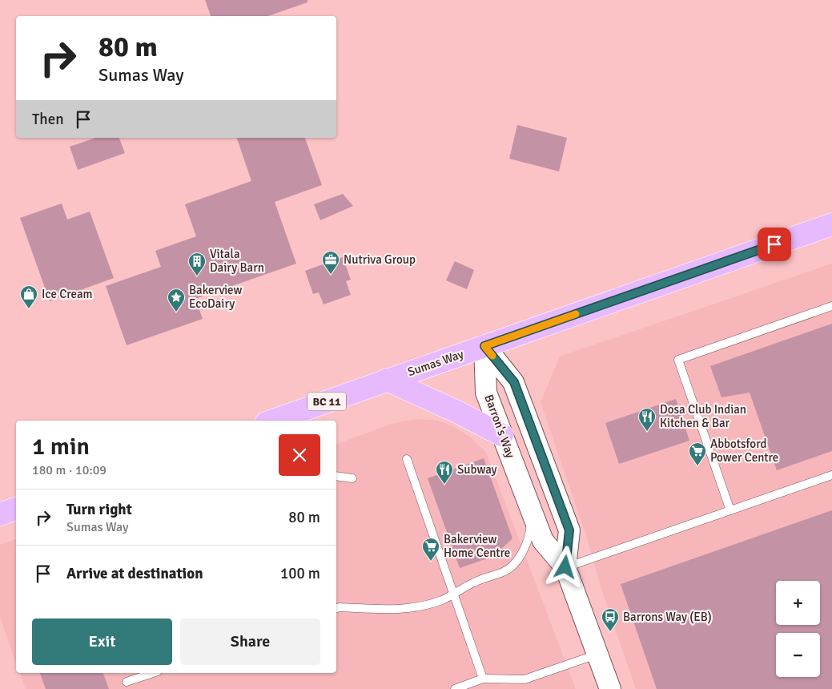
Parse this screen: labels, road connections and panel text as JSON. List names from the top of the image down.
{
  "streets": {
    "highway": ["Sumas Way", "BC 11"],
    "street": ["Barron's Way"]
  },
  "crossings": [
    ["Sumas Way", "Barron's Way"]
  ],
  "places": {
    "office": ["Nutriva Group"],
    "building": ["Vitala Dairy Barn"],
    "shop": ["Ice Cream"],
    "place": ["Bakerview EcoDairy"],
    "restaurant": ["Dosa Club Indian Kitchen & Bar", "Subway"],
    "supermarket": ["Abbotsford Power Centre", "Bakerview Home Centre"],
    "bus stop": ["Barrons Way (EB)"]
  },
  "page": {
    "turn": ["80 m", "Sumas Way"],
    "then": "Then",
    "heading": ["1 min", "180 m · 10:09"],
    "list": [
      {
        "name": "Turn right",
        "note": "Sumas Way",
        "value": "80 m"
      },
      {
        "name": "Arrive at destination",
        "value": "100 m"
      }
    ],
    "map_buttons": ["+", "−"],
    "buttons": ["Exit", "Share"]
  }
}
